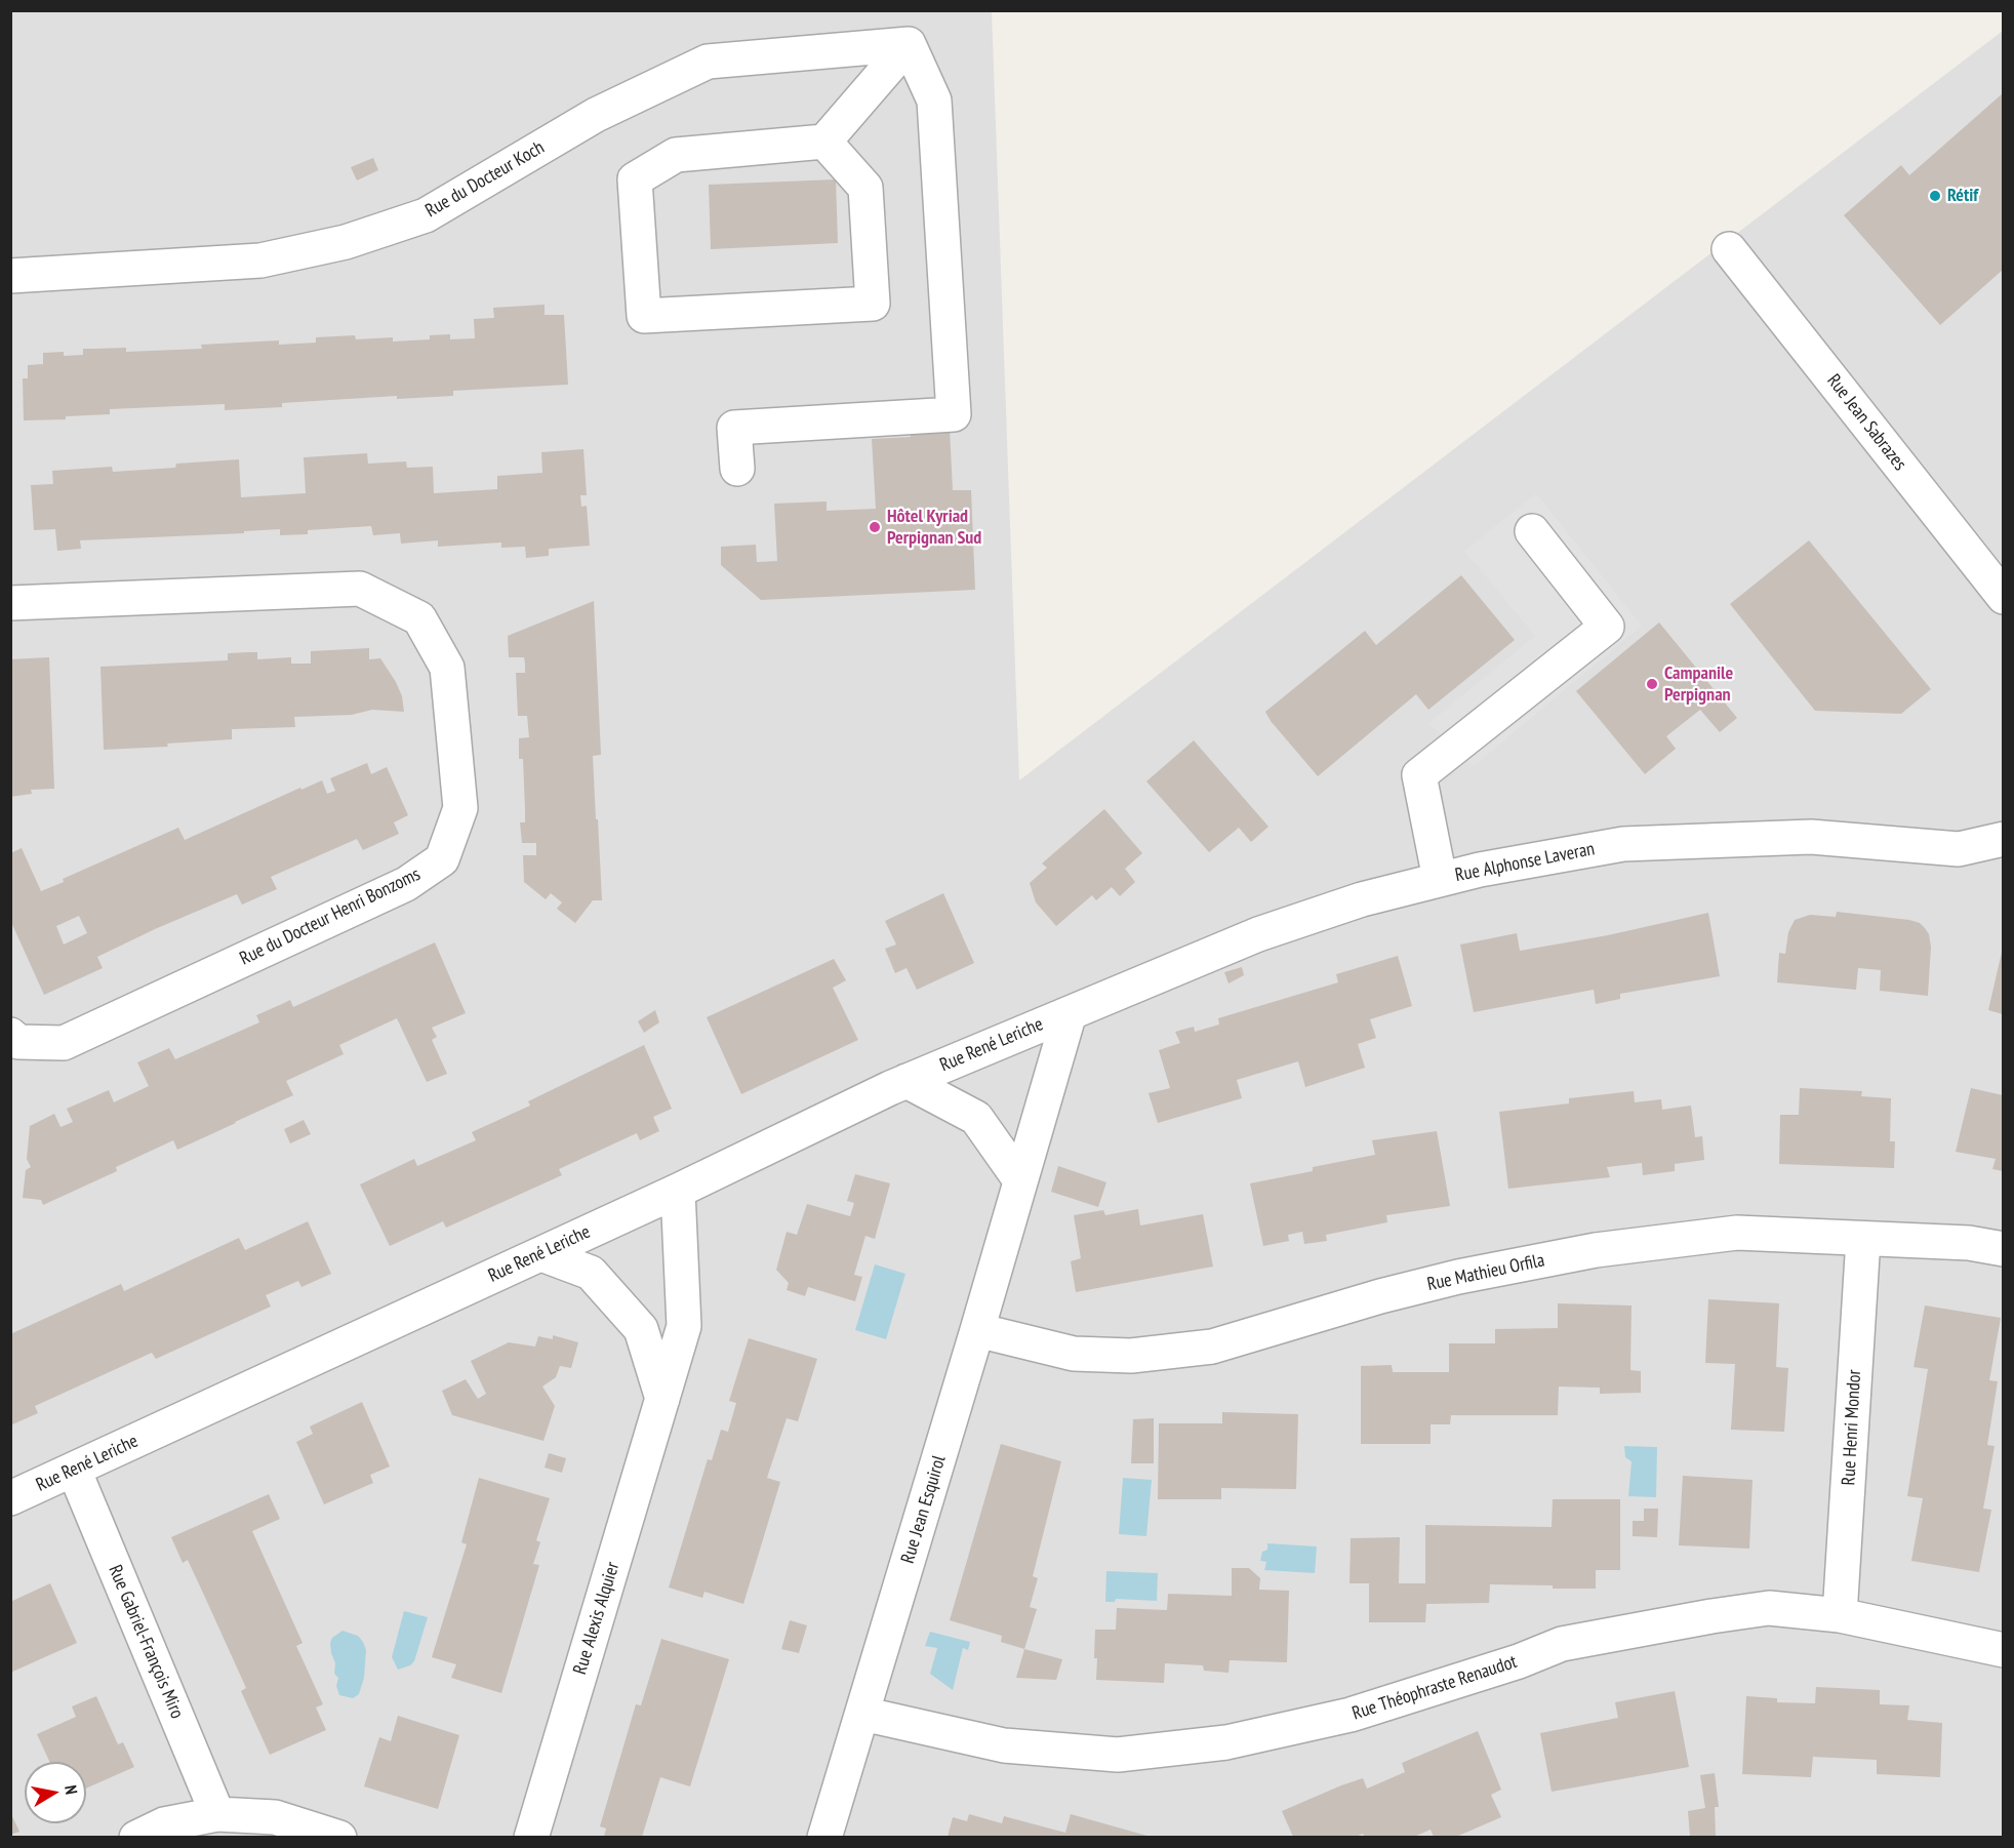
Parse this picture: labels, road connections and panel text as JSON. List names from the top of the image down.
{
  "streets": {
    "street": [
      "Rue du Docteur Koch",
      "Rue Jean Sabrazes",
      "Rue Alphonse Laveran",
      "Rue du Docteur Henri Bonzoms",
      "Rue René Leriche",
      "Rue Mathieu Orfila",
      "Rue Henri Mondor",
      "Rue Jean Esquirol",
      "Rue Alexis Alquier",
      "Rue Gabriel-François Miro",
      "Rue Théophraste Renaudot"
    ]
  },
  "crossings": [
    ["Rue Alphonse Laveran", "Rue René Leriche"],
    ["Rue Alphonse Laveran", "Rue Jean Esquirol"],
    ["Rue René Leriche", "Rue Jean Esquirol"],
    ["Rue René Leriche", "Rue Alexis Alquier"],
    ["Rue René Leriche", "Rue Gabriel-François Miro"],
    ["Rue Mathieu Orfila", "Rue Henri Mondor"],
    ["Rue Mathieu Orfila", "Rue Jean Esquirol"],
    ["Rue Henri Mondor", "Rue Théophraste Renaudot"],
    ["Rue Jean Esquirol", "Rue Théophraste Renaudot"]
  ],
  "places": ["Rétif", "Hôtel Kyriad Perpignan Sud", "Campanile Perpignan"],
  "north": "right"
}
